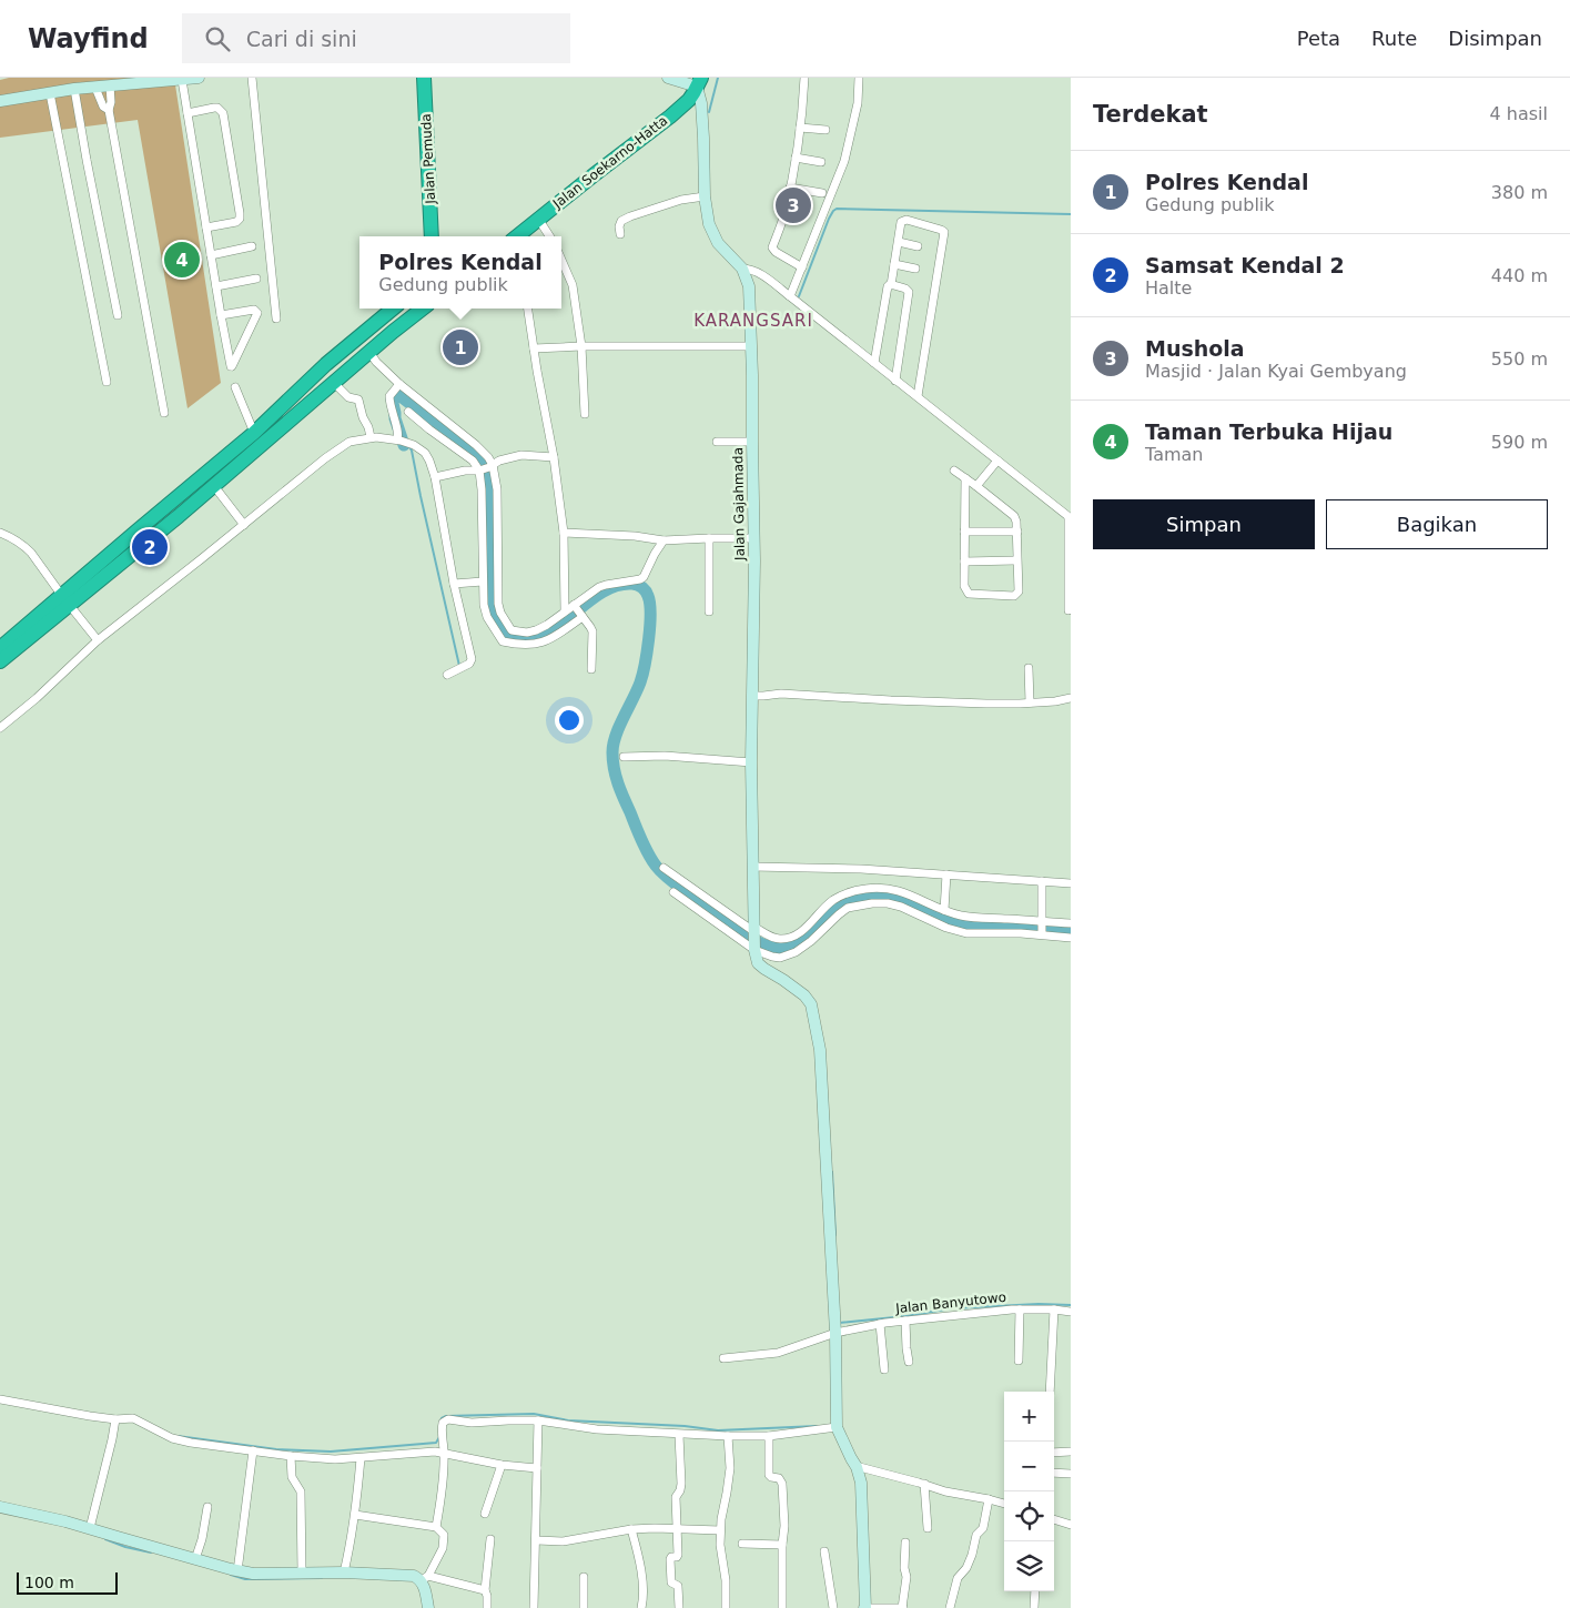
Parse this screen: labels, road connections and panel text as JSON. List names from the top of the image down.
{
  "streets": {
    "highway": ["Jalan Pemuda", "Jalan Soekarno-Hatta"],
    "street": ["Jalan Gajahmada", "Jalan Banyutowo"]
  },
  "districts": ["KARANGSARI"],
  "scale_bar": "100 m",
  "page": {
    "header": "Wayfind",
    "search": "Cari di sini",
    "nav": ["Peta", "Rute", "Disimpan"],
    "heading": ["Terdekat", "4 hasil"],
    "list": [
      {
        "mark": "1",
        "name": "Polres Kendal",
        "note": "Gedung publik",
        "value": "380 m"
      },
      {
        "mark": "2",
        "name": "Samsat Kendal 2",
        "note": "Halte",
        "value": "440 m"
      },
      {
        "mark": "3",
        "name": "Mushola",
        "note": "Masjid · Jalan Kyai Gembyang",
        "value": "550 m"
      },
      {
        "mark": "4",
        "name": "Taman Terbuka Hijau",
        "note": "Taman",
        "value": "590 m"
      }
    ],
    "pins": [
      "3",
      "4",
      "1",
      "2"
    ],
    "popup": ["Polres Kendal", "Gedung publik"],
    "buttons": ["Simpan", "Bagikan"],
    "map_buttons": ["+", "−"],
    "scale": "100 m"
  }
}
